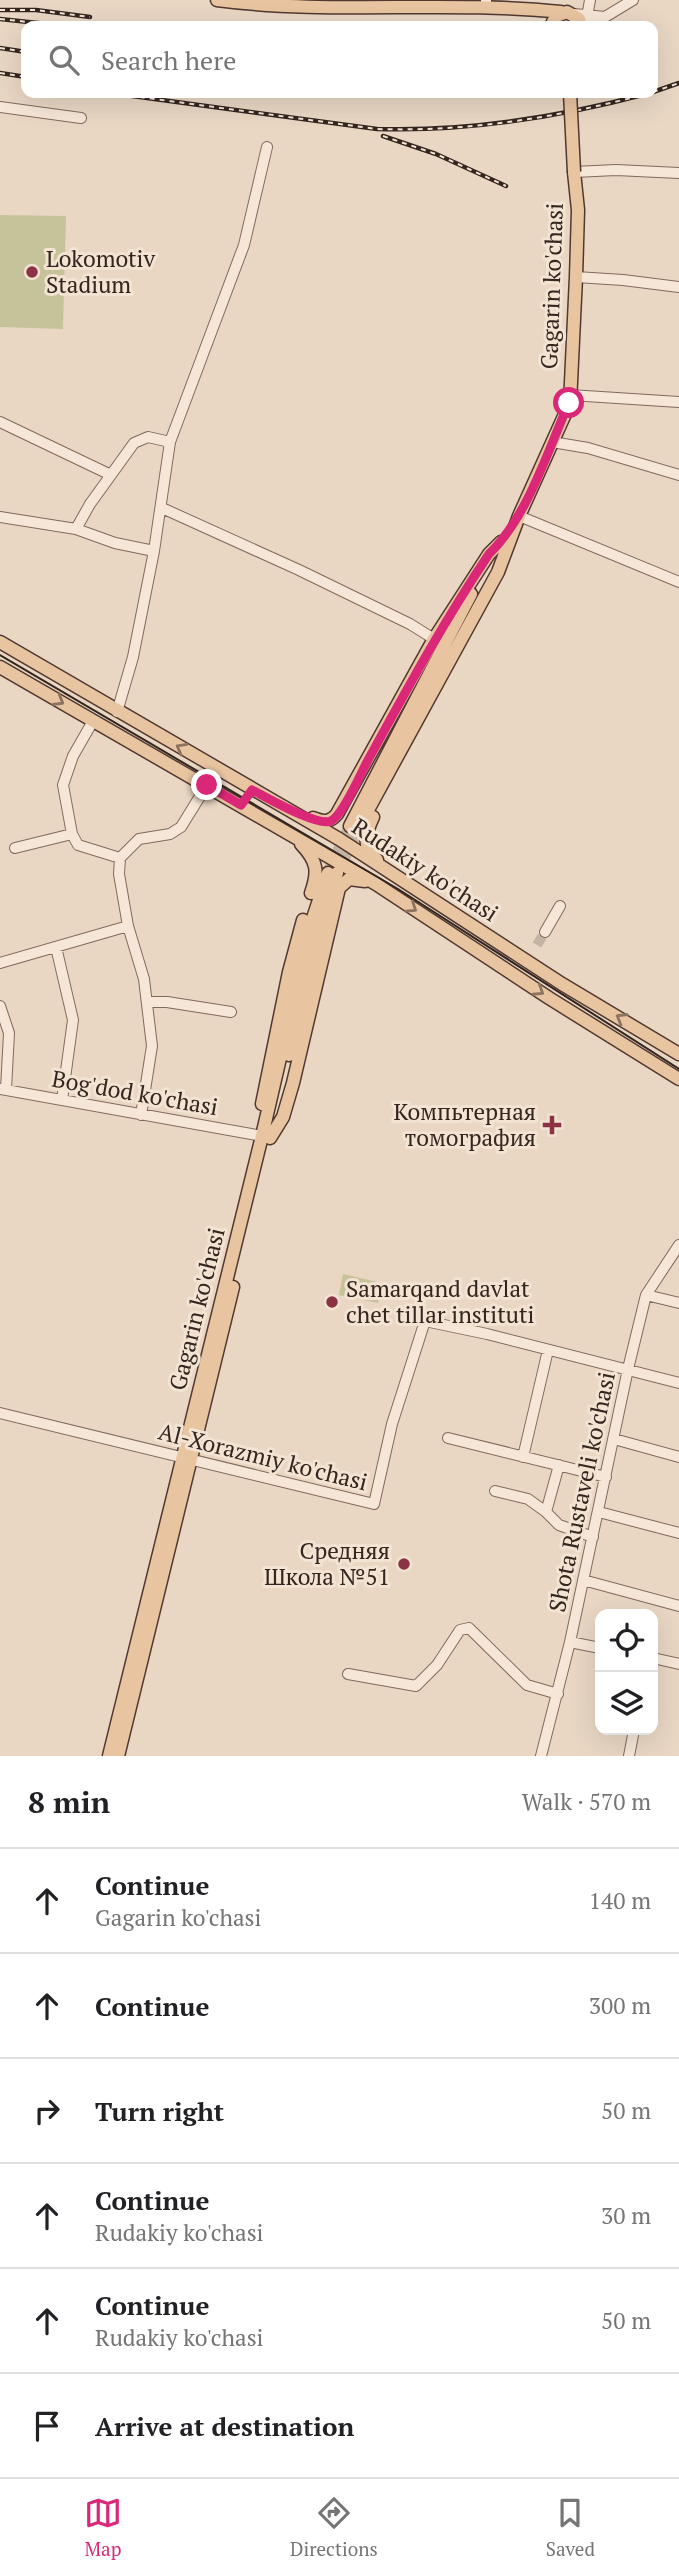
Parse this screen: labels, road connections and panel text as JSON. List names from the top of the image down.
{
  "streets": {
    "main road": ["Gagarin ko'chasi", "Rudakiy ko'chasi"],
    "street": ["Bog'dod ko'chasi", "Al-Xorazmiy ko'chasi", "Shota Rustaveli ko'chasi"]
  },
  "crossings": [
    ["Gagarin ko'chasi", "Bog'dod ko'chasi"],
    ["Gagarin ko'chasi", "Al-Xorazmiy ko'chasi"],
    ["Al-Xorazmiy ko'chasi", "Shota Rustaveli ko'chasi"]
  ],
  "places": {
    "other": ["Lokomotiv Stadium", "Samarqand davlat chet tillar instituti", "Средняя Школа №51"],
    "health": ["Компьтерная томография"]
  },
  "page": {
    "search": "Search here",
    "heading": ["8 min", "Walk · 570 m"],
    "list": [
      ["Continue", "Gagarin ko'chasi", "140 m"],
      ["Continue", "300 m"],
      ["Turn right", "50 m"],
      ["Continue", "Rudakiy ko'chasi", "30 m"],
      ["Continue", "Rudakiy ko'chasi", "50 m"],
      "Arrive at destination"
    ],
    "nav": ["Map", "Directions", "Saved"]
  }
}
